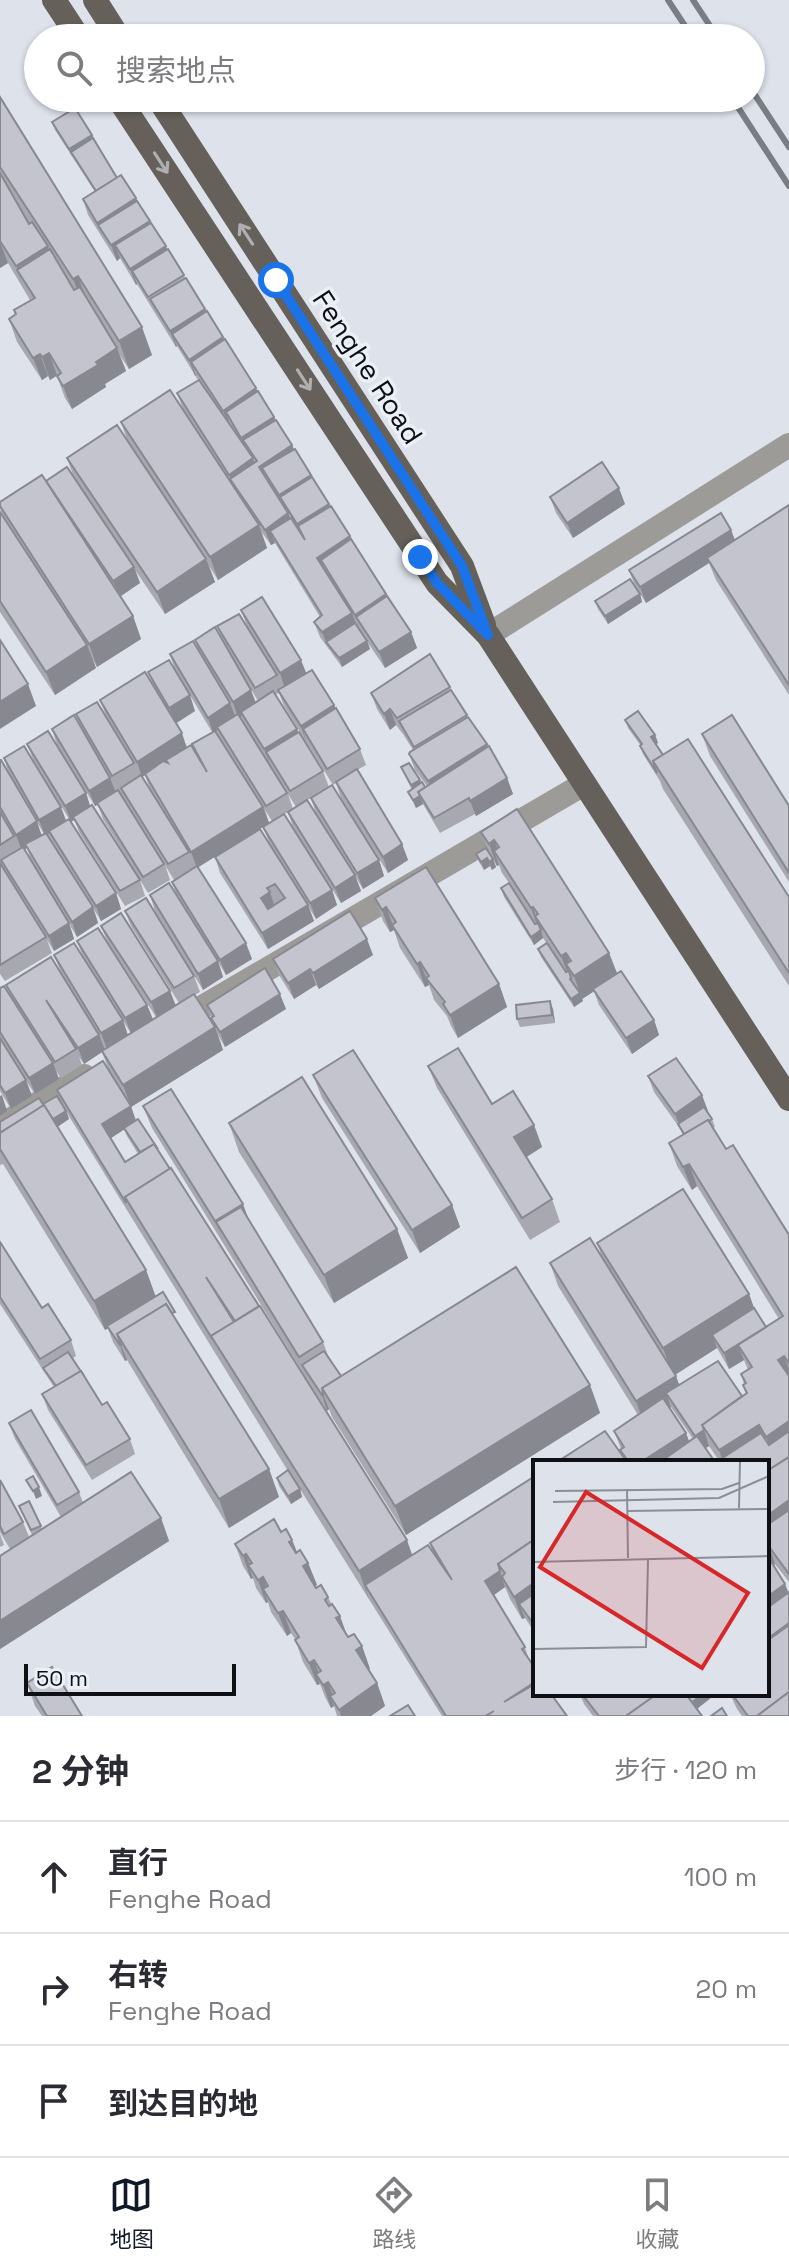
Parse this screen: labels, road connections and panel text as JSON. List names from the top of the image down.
{
  "streets": {
    "main road": ["Fenghe Road"]
  },
  "scale_bar": "50 m",
  "page": {
    "search": "搜索地点",
    "scale": "50 m",
    "heading": ["2 分钟", "步行 · 120 m"],
    "list": [
      ["直行", "Fenghe Road", "100 m"],
      ["右转", "Fenghe Road", "20 m"],
      "到达目的地"
    ],
    "nav": ["地图", "路线", "收藏"]
  }
}
